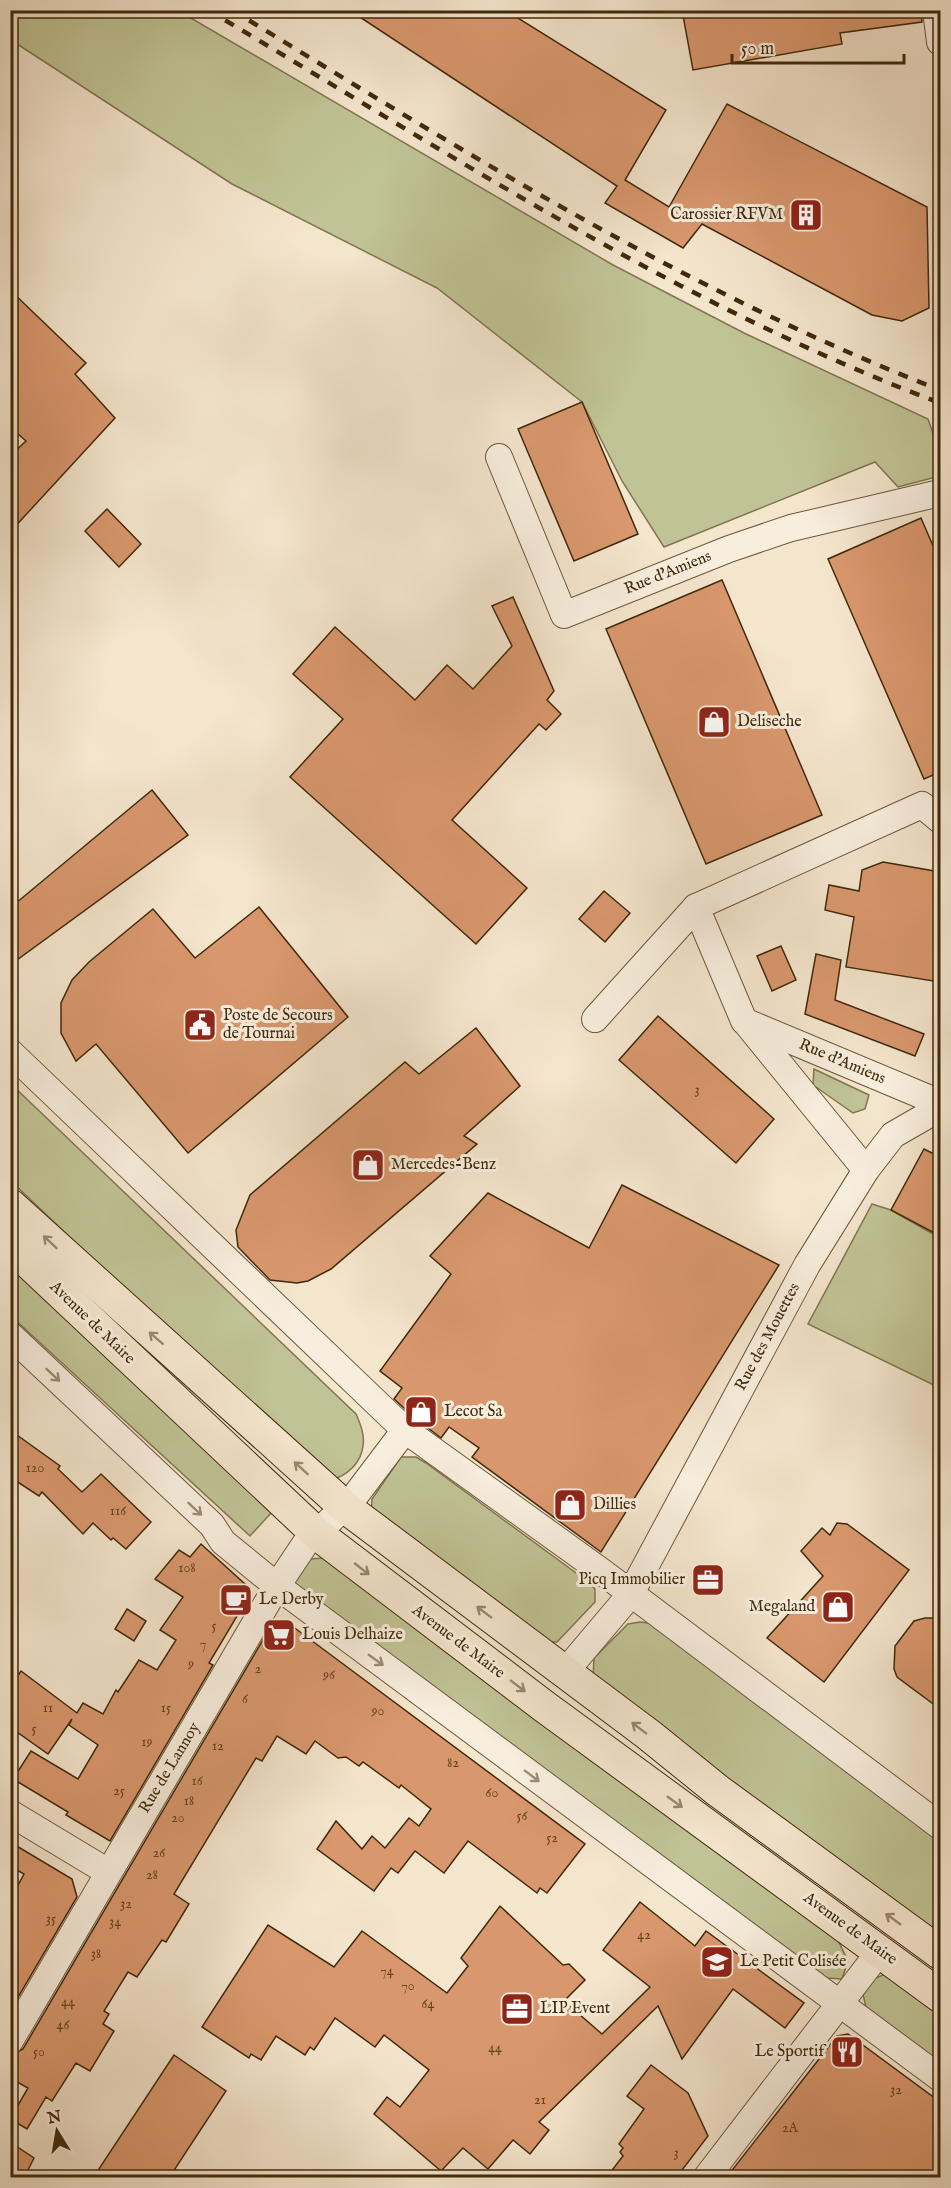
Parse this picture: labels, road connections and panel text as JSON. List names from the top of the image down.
{
  "streets": {
    "main road": ["Avenue de Maire"],
    "street": ["Rue d'Amiens", "Rue des Mouettes", "Rue de Lannoy"]
  },
  "crossings": [
    ["Rue d'Amiens", "Rue des Mouettes"],
    ["Avenue de Maire", "Rue de Lannoy"]
  ],
  "places": {
    "building": ["Carossier RFVM"],
    "shop": [
      "Deliseche",
      "Mercedes-Benz",
      "Lecot Sa",
      "Dillies",
      "Megaland"
    ],
    "public building": ["Poste de Secours de Tournai"],
    "office": ["Picq Immobilier", "LIP Event"],
    "cafe": ["Le Derby"],
    "supermarket": ["Louis Delhaize"],
    "school or university": ["Le Petit Colisée"],
    "restaurant": ["Le Sportif"]
  },
  "house_numbers": [
    "3",
    "120",
    "116",
    "108",
    "5",
    "7",
    "9",
    "2",
    "96",
    "6",
    "11",
    "15",
    "90",
    "5",
    "19",
    "12",
    "82",
    "16",
    "25",
    "60",
    "18",
    "56",
    "20",
    "52",
    "26",
    "28",
    "32",
    "35",
    "34",
    "42",
    "38",
    "74",
    "70",
    "44",
    "64",
    "46",
    "44",
    "50",
    "32",
    "21",
    "2A",
    "3"
  ],
  "scale_bar": "50 m",
  "north": "top"
}
